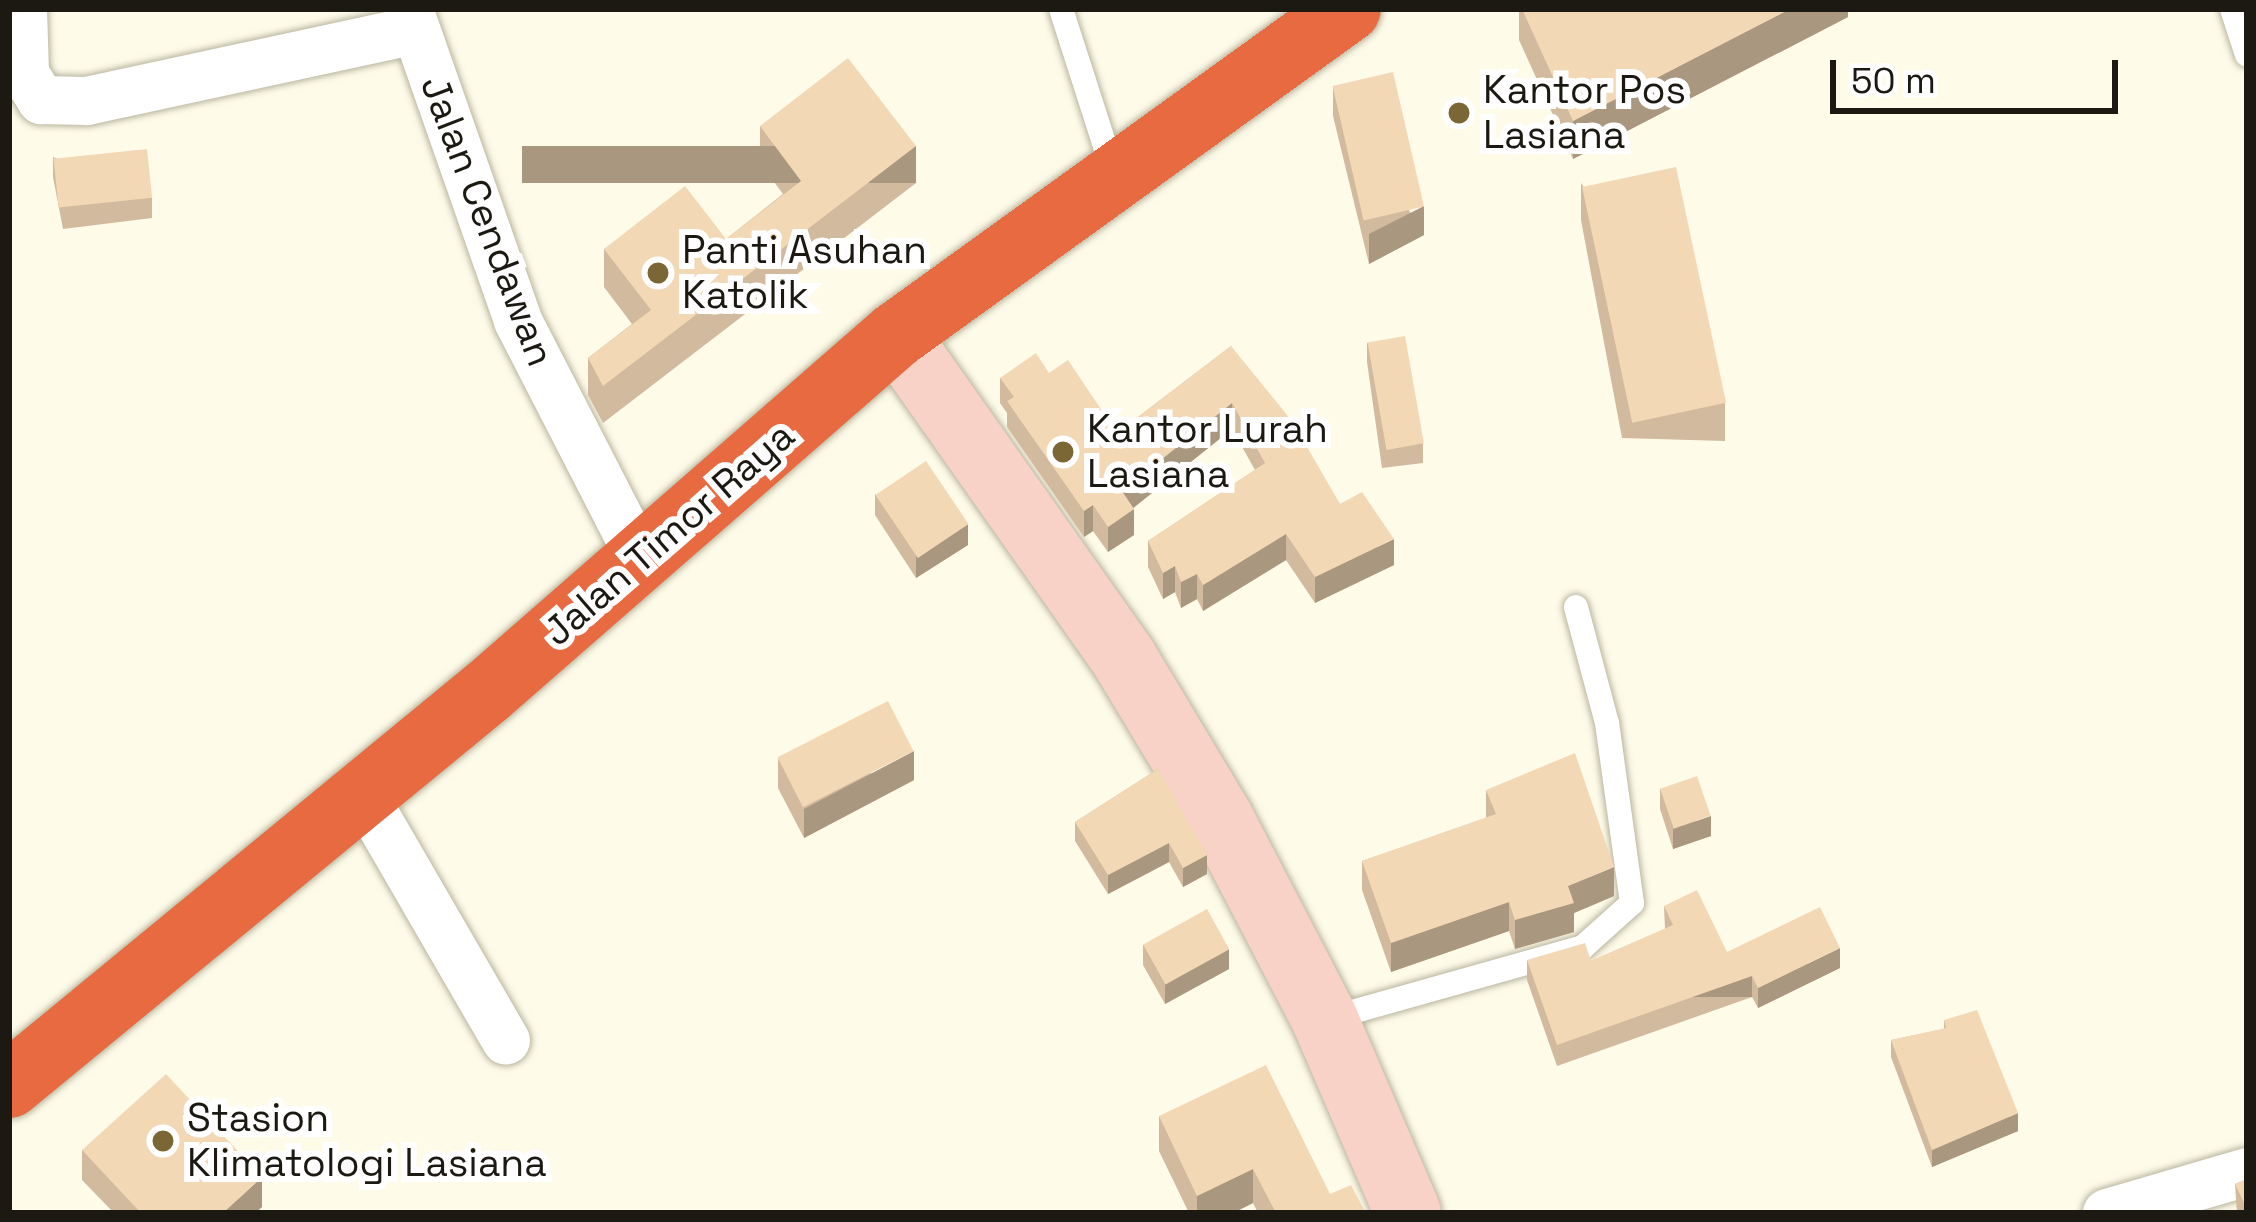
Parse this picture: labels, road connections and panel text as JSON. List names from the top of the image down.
{
  "streets": {
    "highway": ["Jalan Timor Raya"],
    "street": ["Jalan Cendawan"]
  },
  "crossings": [
    ["Jalan Cendawan", "Jalan Timor Raya"]
  ],
  "places": [
    "Kantor Pos Lasiana",
    "Panti Asuhan Katolik",
    "Kantor Lurah Lasiana",
    "Stasion Klimatologi Lasiana"
  ],
  "scale_bar": "50 m"
}
